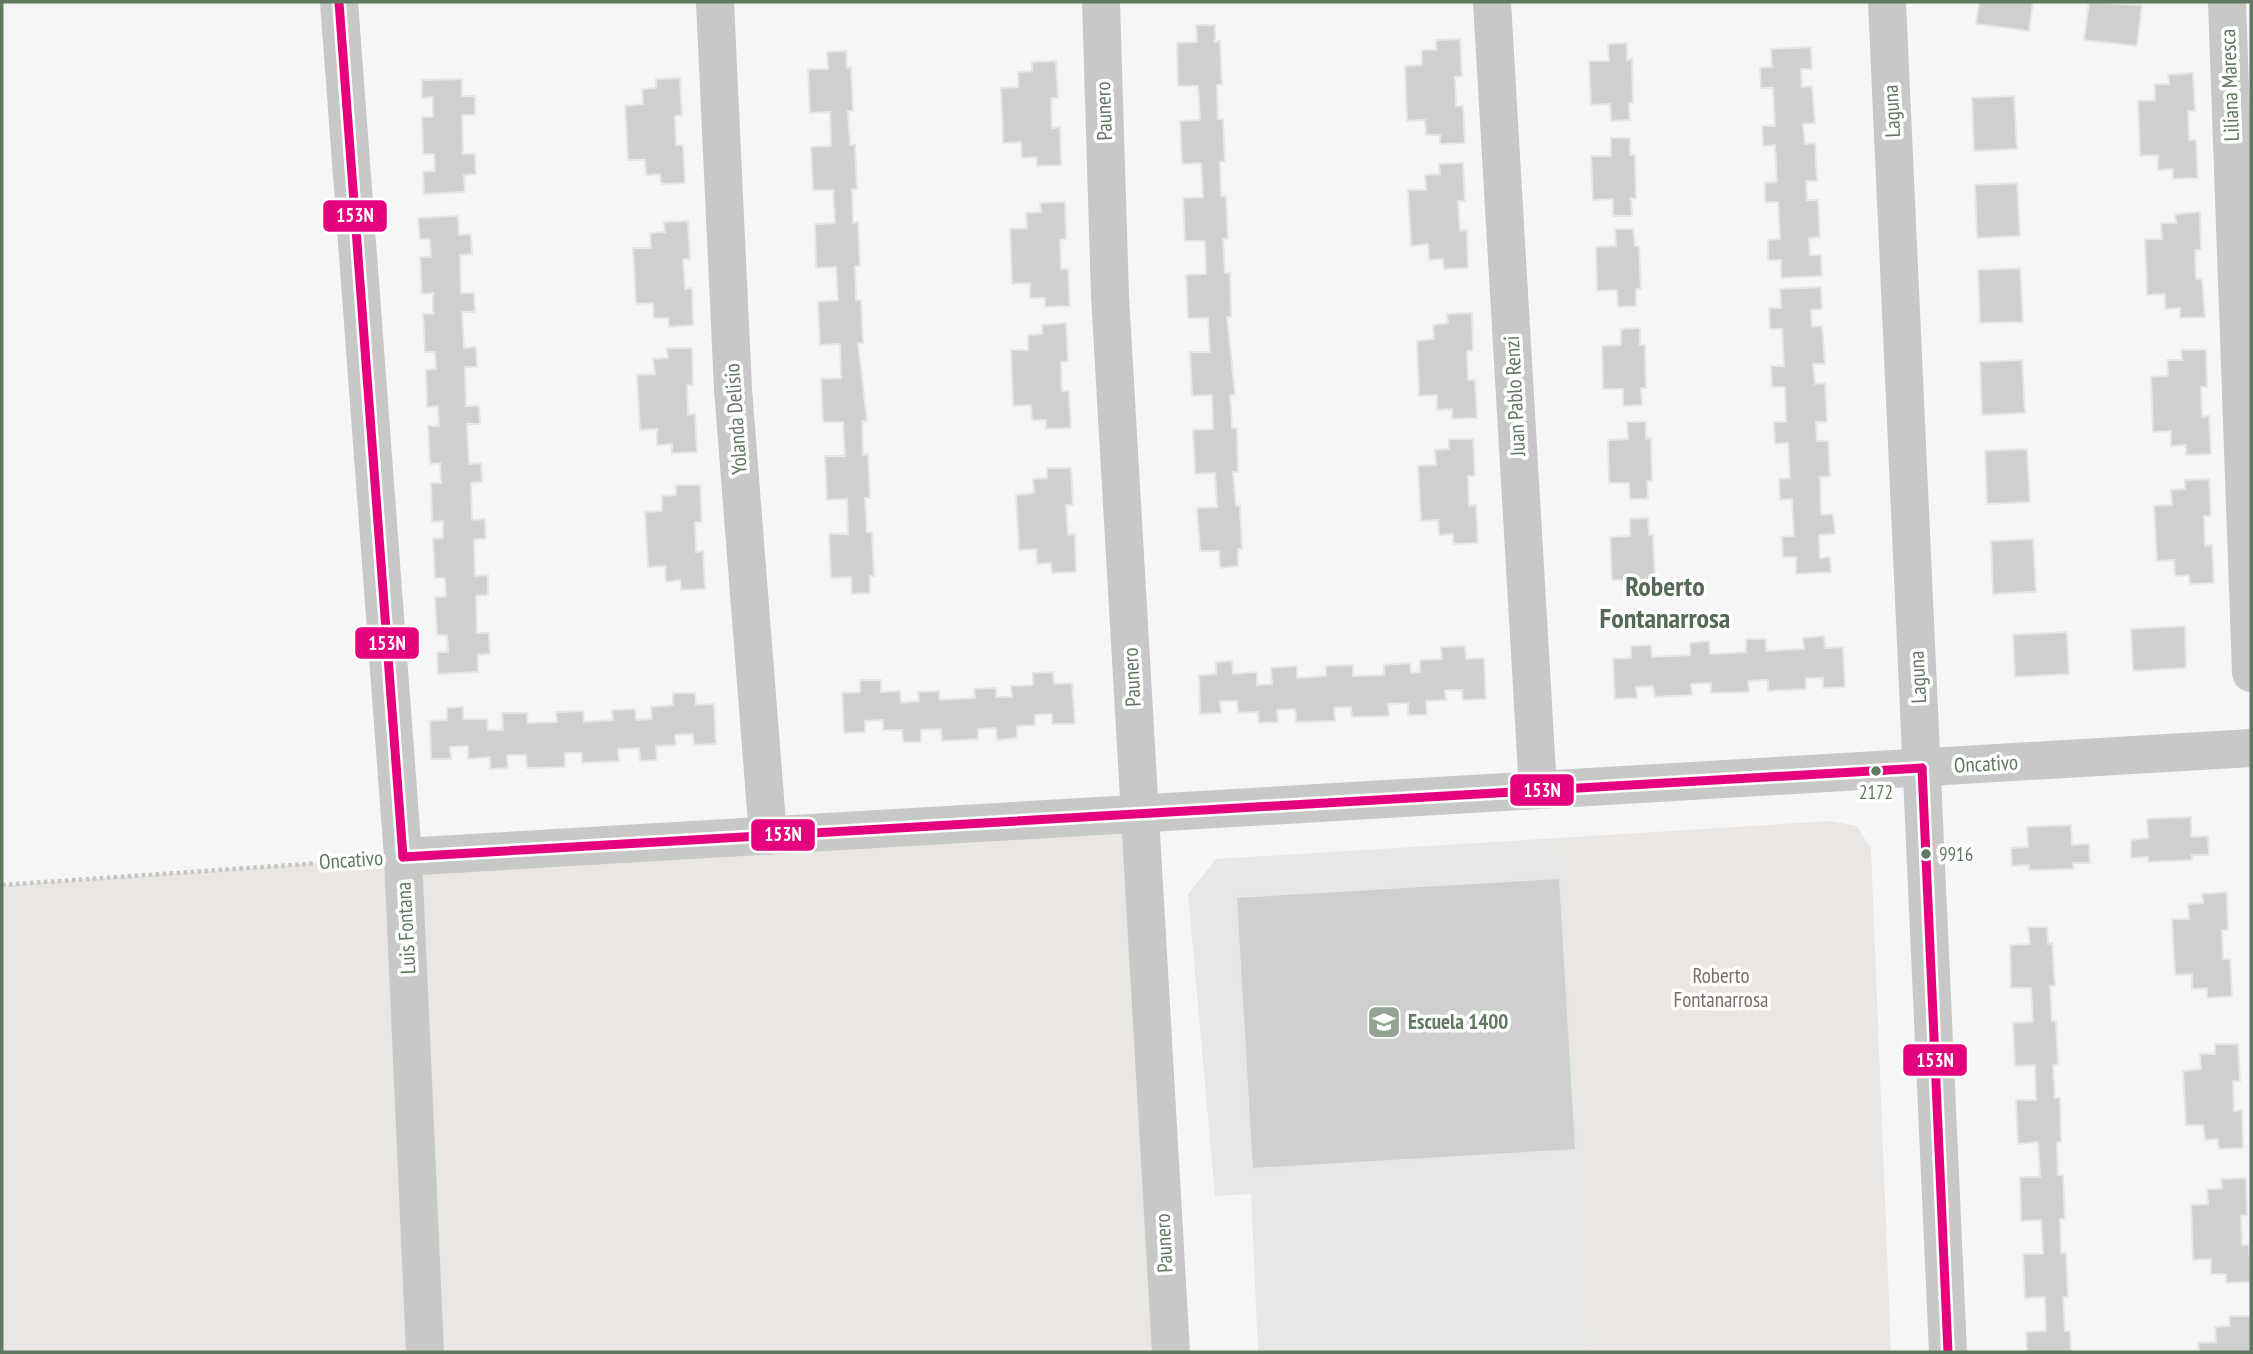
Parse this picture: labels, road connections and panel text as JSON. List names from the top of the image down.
{
  "streets": {
    "street": [
      "Liliana Maresca",
      "Paunero",
      "Laguna",
      "Juan Pablo Renzi",
      "Yolanda Delisio",
      "Oncativo",
      "Luis Fontana"
    ]
  },
  "crossings": [
    ["Paunero", "Oncativo"],
    ["Laguna", "Oncativo"],
    ["Juan Pablo Renzi", "Oncativo"],
    ["Yolanda Delisio", "Oncativo"],
    ["Oncativo", "Luis Fontana"]
  ],
  "districts": ["Roberto Fontanarrosa"],
  "parks": ["Roberto Fontanarrosa"],
  "places": {
    "other": ["2172", "9916"],
    "school or university": ["Escuela 1400"]
  },
  "lines": ["transit line 153N"]
}
